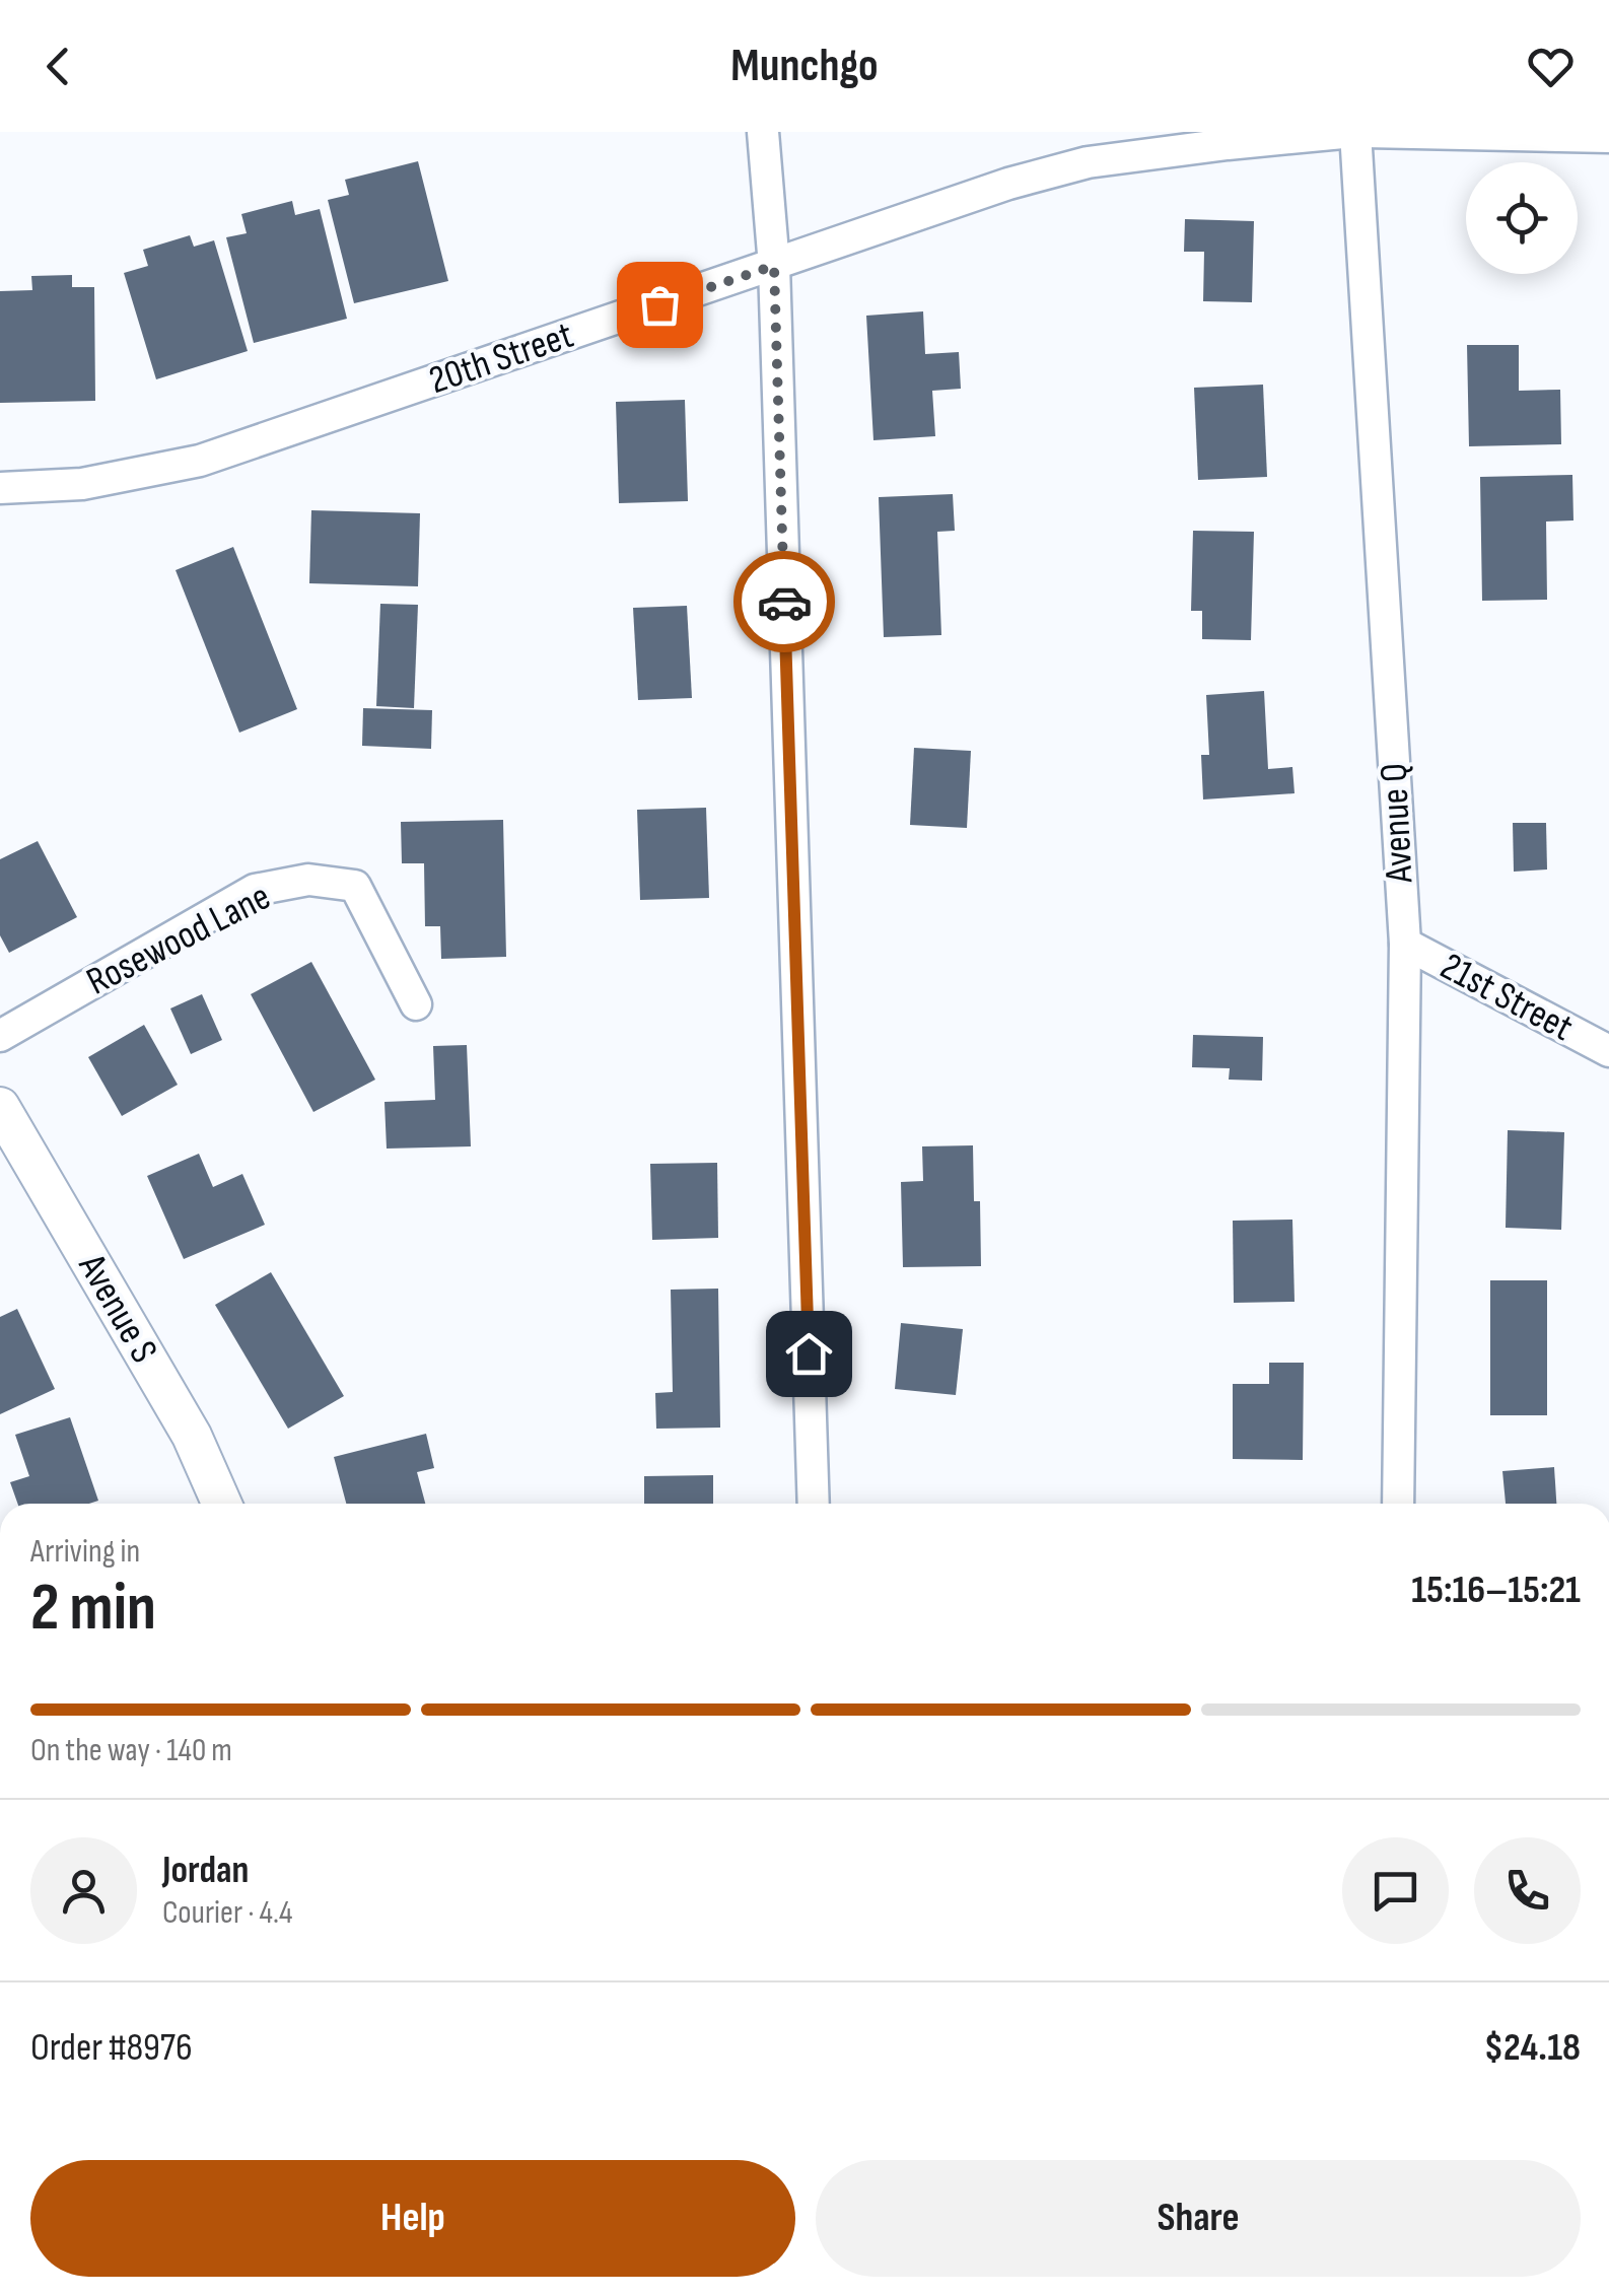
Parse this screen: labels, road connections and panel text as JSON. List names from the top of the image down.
{
  "streets": {
    "street": [
      "20th Street",
      "Avenue Q",
      "Rosewood Lane",
      "21st Street",
      "Avenue S"
    ]
  },
  "crossings": [
    ["20th Street", "Avenue Q"],
    ["Avenue Q", "21st Street"]
  ],
  "page": {
    "header": "Munchgo",
    "heading": ["2 min", "Arriving in", "15:16–15:21"],
    "panel": [
      "Jordan",
      "Courier · 4.4",
      "Order #8976",
      "$24.18"
    ],
    "bar": "On the way · 140 m",
    "buttons": ["Help", "Share"]
  }
}
